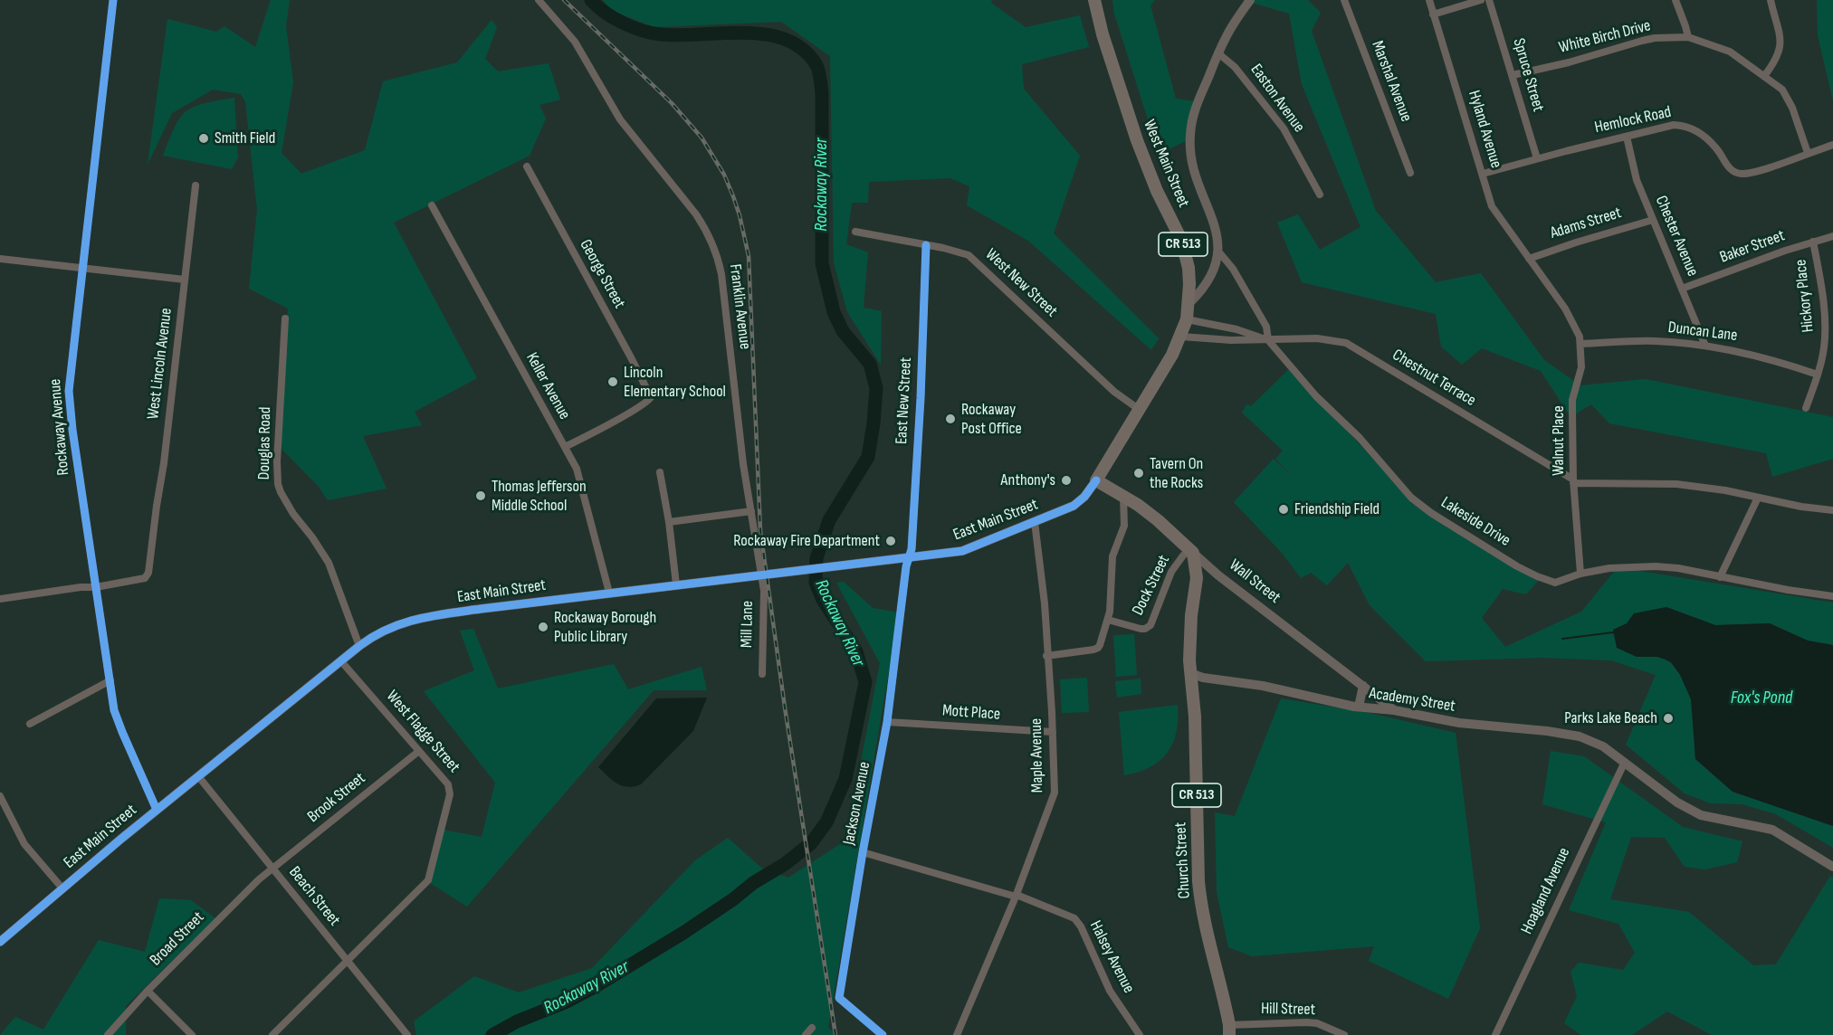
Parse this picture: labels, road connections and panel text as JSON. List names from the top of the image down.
{
  "streets": {
    "main road": [
      "West Main Street",
      "CR 513",
      "Wall Street",
      "Church Street"
    ],
    "street": [
      "White Birch Drive",
      "Spruce Street",
      "Marshal Avenue",
      "Easton Avenue",
      "Hemlock Road",
      "Hyland Avenue",
      "Adams Street",
      "Chester Avenue",
      "Baker Street",
      "George Street",
      "West New Street",
      "Hickory Place",
      "Franklin Avenue",
      "Duncan Lane",
      "West Lincoln Avenue",
      "Chestnut Terrace",
      "Keller Avenue",
      "East New Street",
      "Rockaway Avenue",
      "Walnut Place",
      "Douglas Road",
      "East Main Street",
      "Lakeside Drive",
      "Dock Street",
      "Mill Lane",
      "Academy Street",
      "Mott Place",
      "West Flagge Street",
      "Maple Avenue",
      "Brook Street",
      "Jackson Avenue",
      "Hoagland Avenue",
      "Beach Street",
      "Broad Street",
      "Halsey Avenue",
      "Hill Street"
    ]
  },
  "crossings": [
    ["White Birch Drive", "Spruce Street"],
    ["White Birch Drive", "Hemlock Road"],
    ["Spruce Street", "Hemlock Road"],
    ["Hemlock Road", "Hyland Avenue"],
    ["Hemlock Road", "Chester Avenue"],
    ["Hyland Avenue", "Adams Street"],
    ["Hyland Avenue", "Walnut Place"],
    ["West Main Street", "West New Street"],
    ["West Main Street", "Chestnut Terrace"],
    ["West Main Street", "East Main Street"],
    ["West Main Street", "Wall Street"],
    ["Adams Street", "Chester Avenue"],
    ["Adams Street", "Walnut Place"],
    ["Chester Avenue", "Baker Street"],
    ["Chester Avenue", "Duncan Lane"],
    ["Baker Street", "Hickory Place"],
    ["George Street", "Keller Avenue"],
    ["West New Street", "East New Street"],
    ["Hickory Place", "Duncan Lane"],
    ["Franklin Avenue", "East Main Street"],
    ["Franklin Avenue", "Mill Lane"],
    ["Duncan Lane", "Walnut Place"],
    ["West Lincoln Avenue", "Rockaway Avenue"],
    ["Chestnut Terrace", "Walnut Place"],
    ["Chestnut Terrace", "Lakeside Drive"],
    ["Keller Avenue", "East Main Street"],
    ["East New Street", "East Main Street"],
    ["East New Street", "Jackson Avenue"],
    ["Rockaway Avenue", "East Main Street"],
    ["Walnut Place", "Lakeside Drive"],
    ["Douglas Road", "East Main Street"],
    ["East Main Street", "Wall Street"],
    ["East Main Street", "Mill Lane"],
    ["East Main Street", "West Flagge Street"],
    ["East Main Street", "Maple Avenue"],
    ["East Main Street", "Jackson Avenue"],
    ["East Main Street", "Beach Street"],
    ["Wall Street", "Dock Street"],
    ["Wall Street", "Academy Street"],
    ["Wall Street", "Church Street"],
    ["Dock Street", "Maple Avenue"],
    ["Dock Street", "Church Street"],
    ["Academy Street", "Church Street"],
    ["Academy Street", "Hoagland Avenue"],
    ["Mott Place", "Maple Avenue"],
    ["Mott Place", "Jackson Avenue"],
    ["West Flagge Street", "Brook Street"],
    ["West Flagge Street", "Beach Street"],
    ["Maple Avenue", "Halsey Avenue"],
    ["Brook Street", "Beach Street"],
    ["Brook Street", "Broad Street"],
    ["Jackson Avenue", "Halsey Avenue"],
    ["Church Street", "Hill Street"],
    ["Beach Street", "Broad Street"]
  ],
  "water": ["Rockaway River", "Fox's Pond"],
  "places": [
    "Smith Field",
    "Lincoln Elementary School",
    "Rockaway Post Office",
    "Tavern On the Rocks",
    "Anthony's",
    "Thomas Jefferson Middle School",
    "Friendship Field",
    "Rockaway Fire Department",
    "Rockaway Borough Public Library",
    "Parks Lake Beach"
  ]
}
